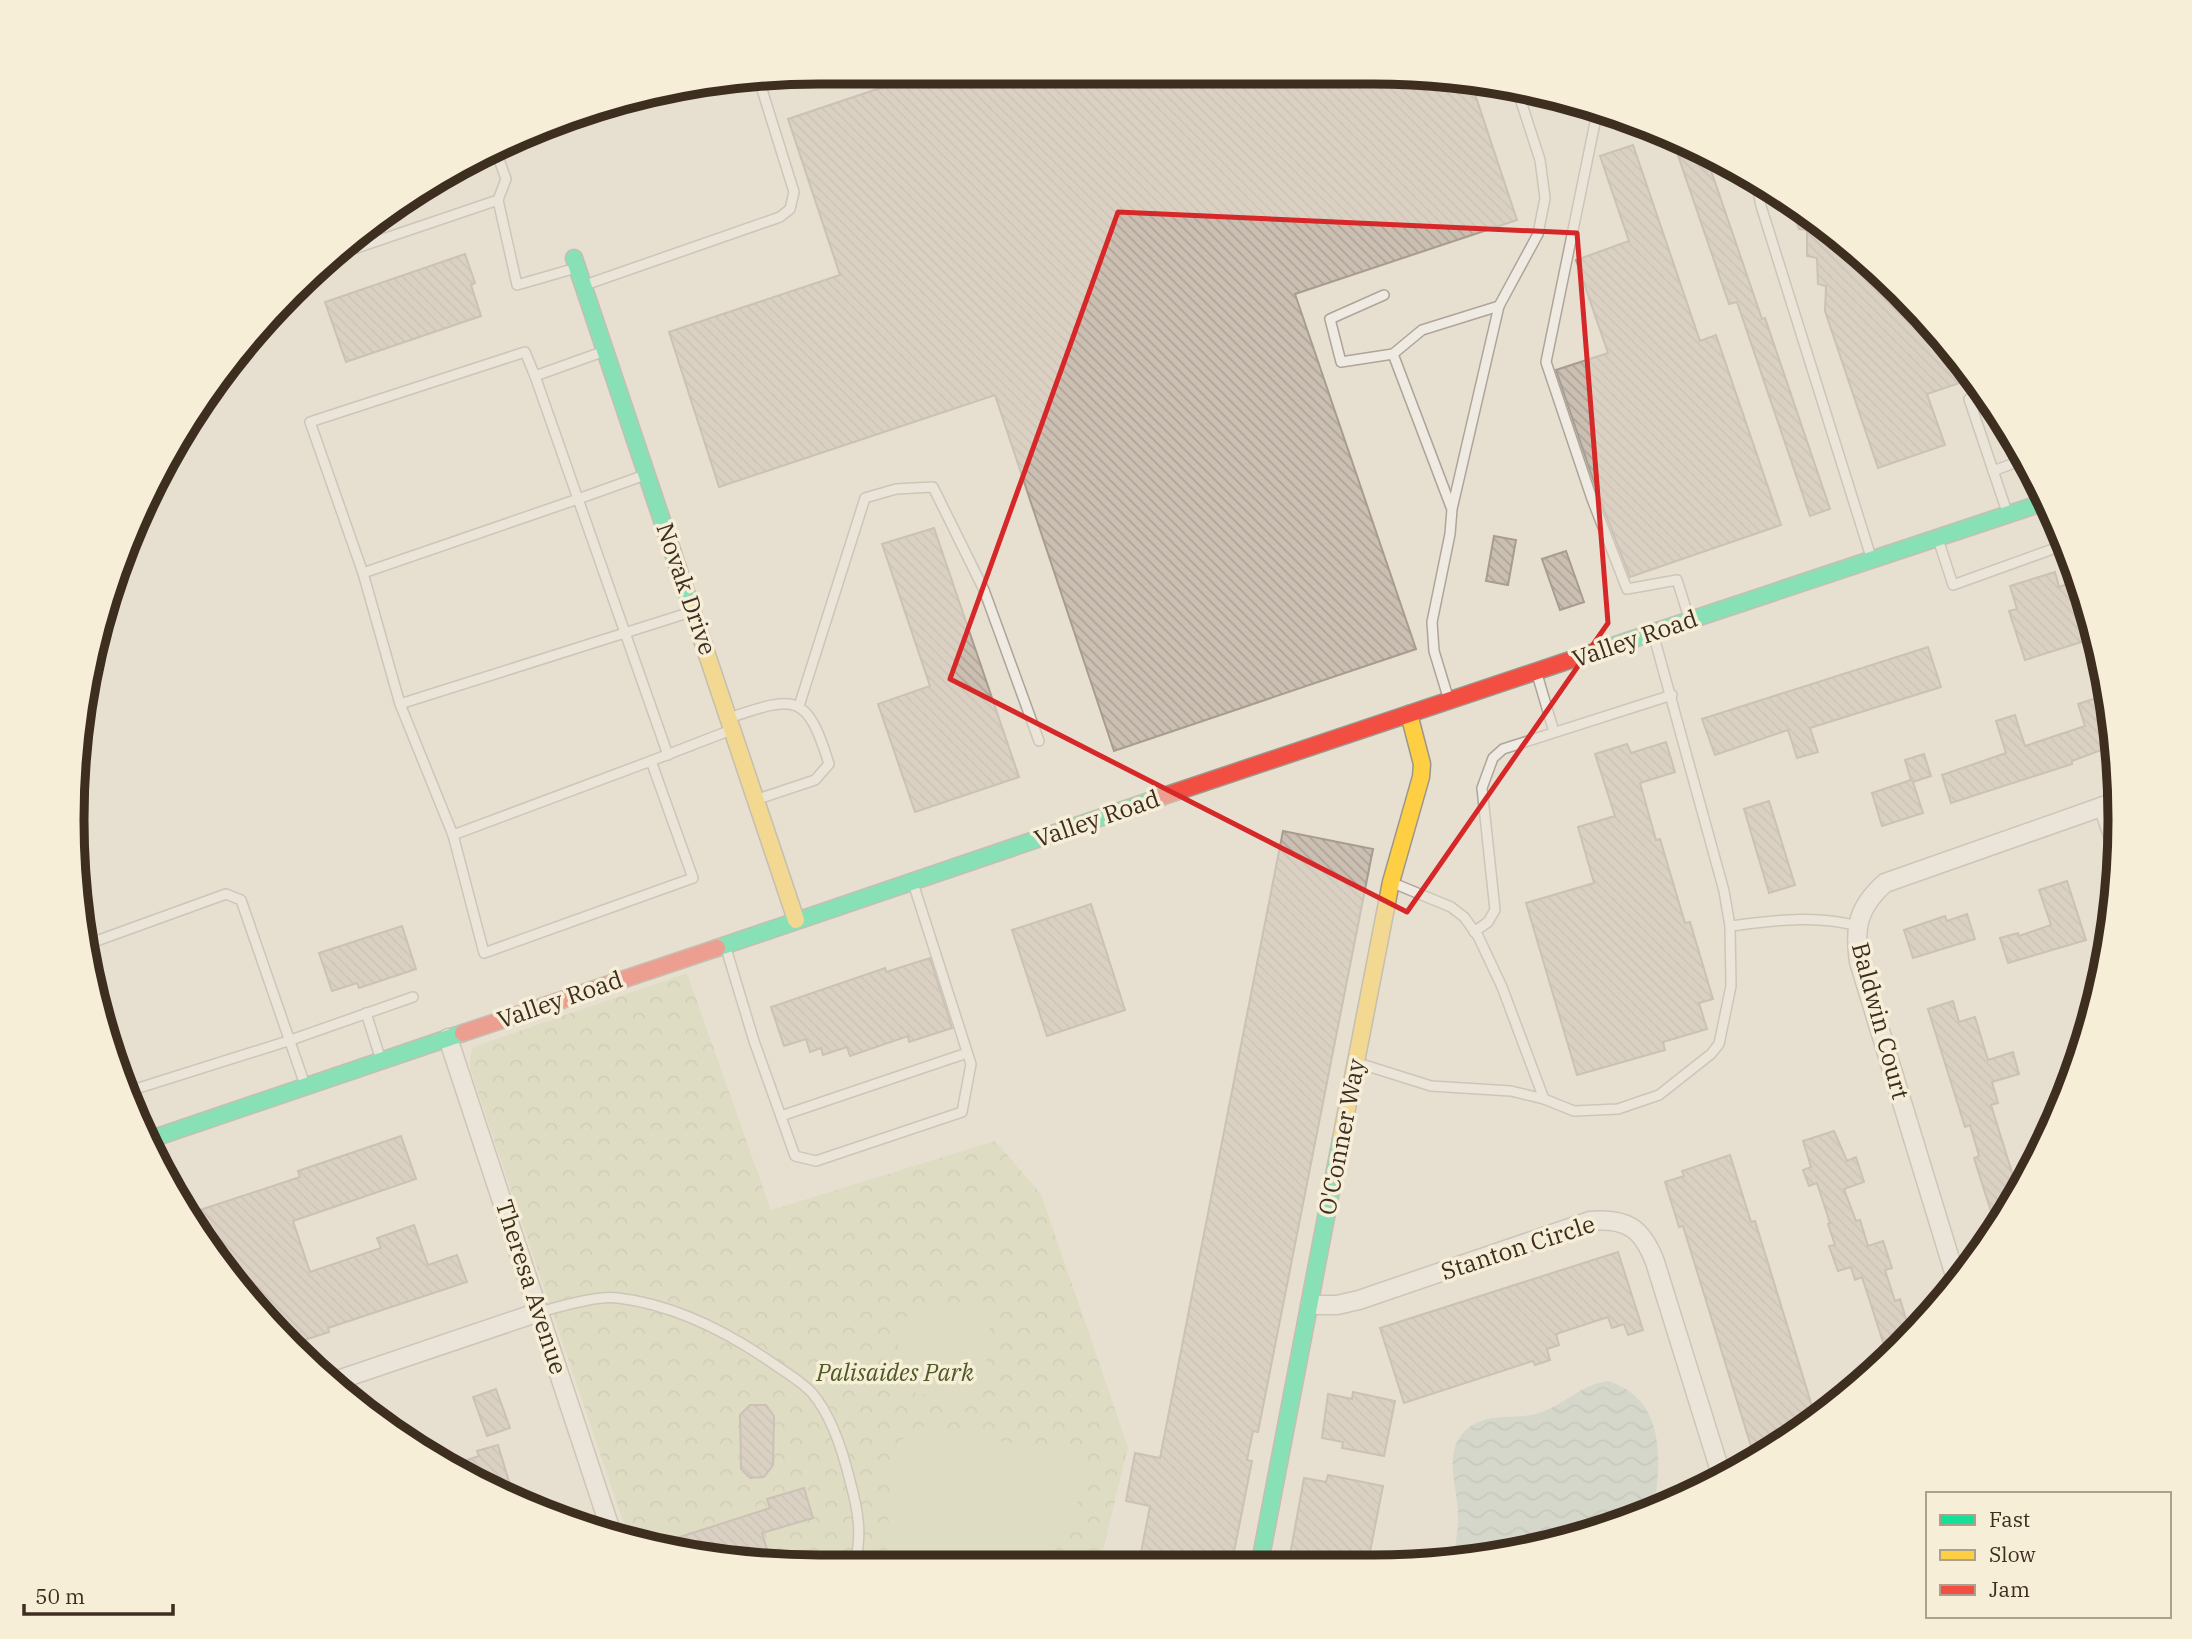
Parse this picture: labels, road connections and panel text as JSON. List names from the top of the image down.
{
  "streets": {
    "main road": ["Novak Drive", "Valley Road", "O'Conner Way"],
    "street": ["Baldwin Court", "Stanton Circle", "Theresa Avenue"]
  },
  "crossings": [
    ["Novak Drive", "Valley Road"],
    ["Valley Road", "O'Conner Way"],
    ["Valley Road", "Theresa Avenue"],
    ["O'Conner Way", "Stanton Circle"]
  ],
  "parks": ["Palisaides Park"],
  "legend": ["Fast", "Slow", "Jam"],
  "scale_bar": "50 m"
}
